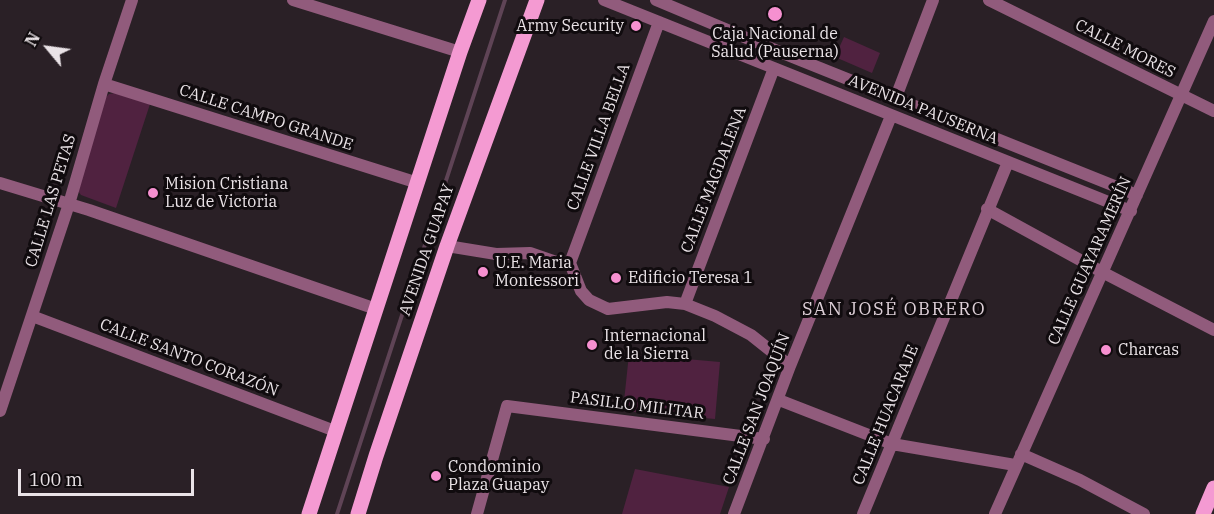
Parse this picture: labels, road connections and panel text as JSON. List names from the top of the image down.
{
  "streets": {
    "main road": ["AVENIDA GUAPAY"],
    "street": [
      "CALLE MORES",
      "AVENIDA PAUSERNA",
      "CALLE CAMPO GRANDE",
      "CALLE VILLA BELLA",
      "CALLE MAGDALENA",
      "CALLE LAS PETAS",
      "CALLE GUAYARAMERÍN",
      "CALLE SANTO CORAZÓN",
      "PASILLO MILITAR",
      "CALLE SAN JOAQUÍN",
      "CALLE HUACARAJE"
    ]
  },
  "crossings": [
    ["CALLE MORES", "CALLE GUAYARAMERÍN"],
    ["AVENIDA PAUSERNA", "CALLE VILLA BELLA"],
    ["AVENIDA PAUSERNA", "CALLE MAGDALENA"],
    ["AVENIDA PAUSERNA", "CALLE GUAYARAMERÍN"],
    ["AVENIDA PAUSERNA", "CALLE SAN JOAQUÍN"],
    ["AVENIDA PAUSERNA", "CALLE HUACARAJE"],
    ["CALLE CAMPO GRANDE", "CALLE LAS PETAS"],
    ["CALLE CAMPO GRANDE", "AVENIDA GUAPAY"],
    ["CALLE LAS PETAS", "CALLE SANTO CORAZÓN"],
    ["AVENIDA GUAPAY", "CALLE SANTO CORAZÓN"],
    ["PASILLO MILITAR", "CALLE SAN JOAQUÍN"]
  ],
  "districts": ["SAN JOSÉ OBRERO"],
  "places": [
    "Caja Nacional de Salud (Pauserna)",
    "Army Security",
    "Mision Cristiana Luz de Victoria",
    "U.E. Maria Montessori",
    "Edificio Teresa 1",
    "Internacional de la Sierra",
    "Charcas",
    "Condominio Plaza Guapay"
  ],
  "scale_bar": "100 m",
  "north": "top left"
}
